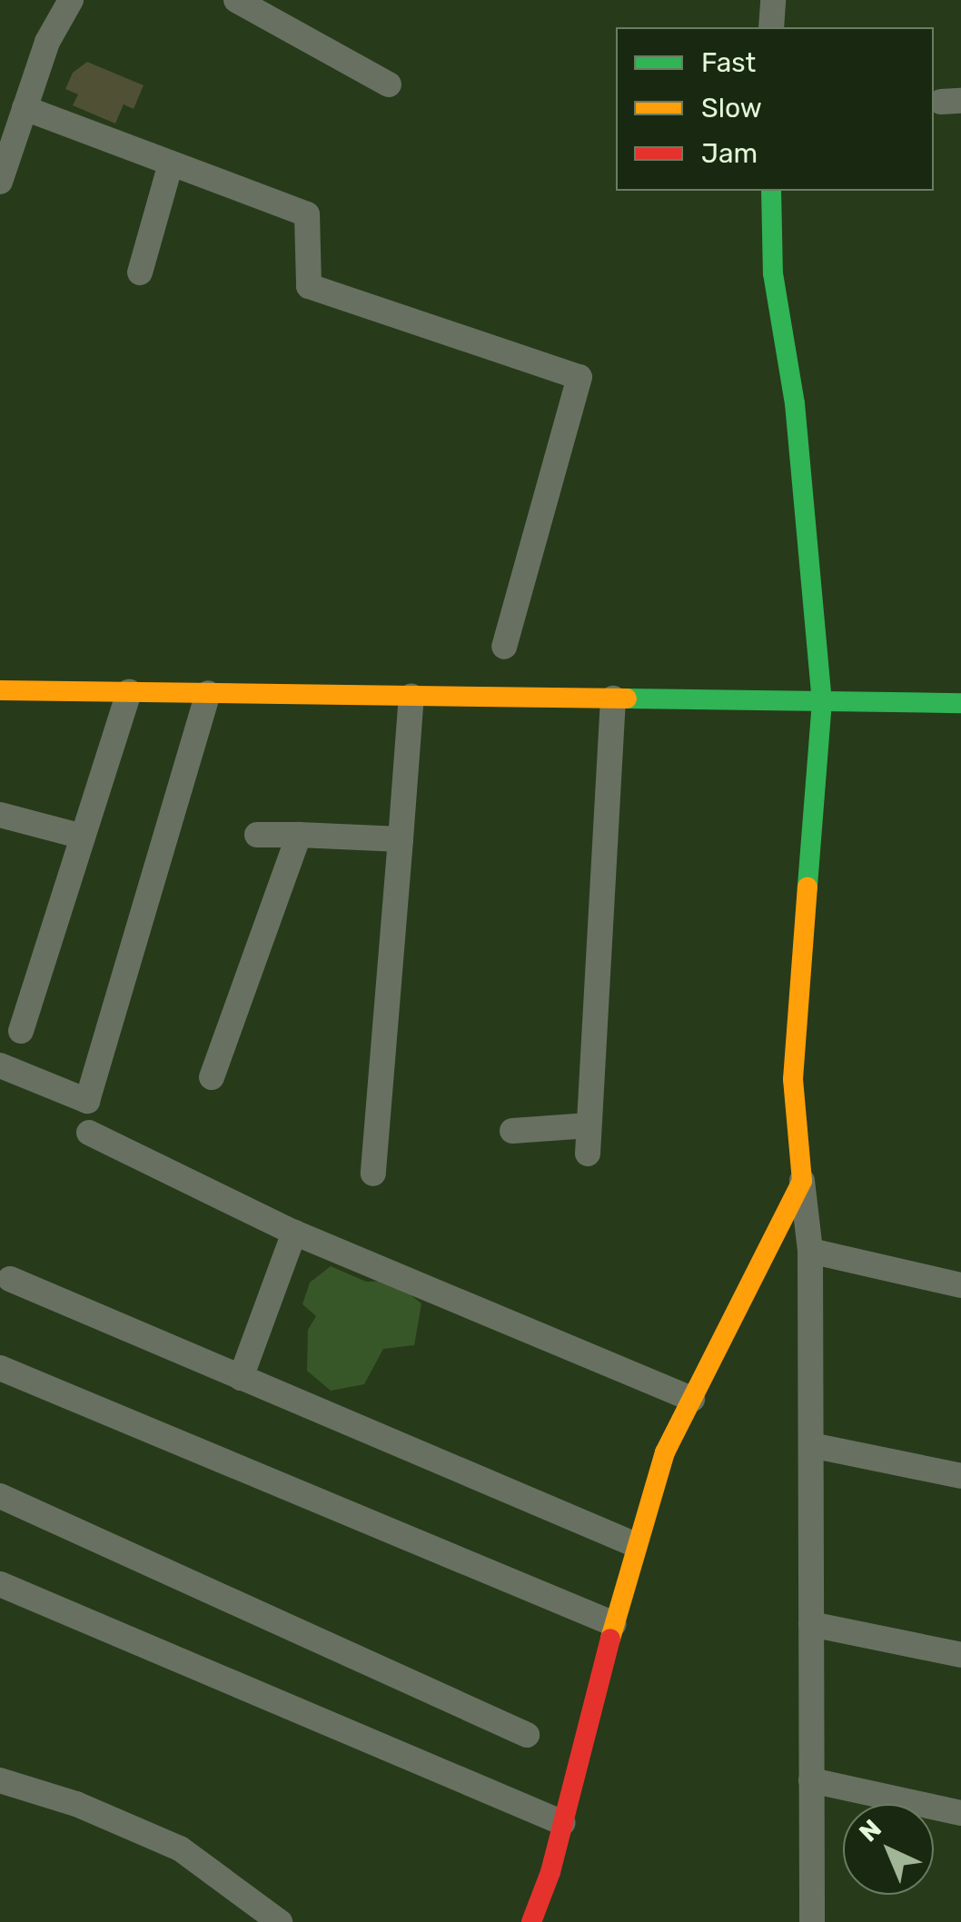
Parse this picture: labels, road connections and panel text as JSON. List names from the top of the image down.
{
  "legend": ["Fast", "Slow", "Jam"],
  "north": "top left"
}
